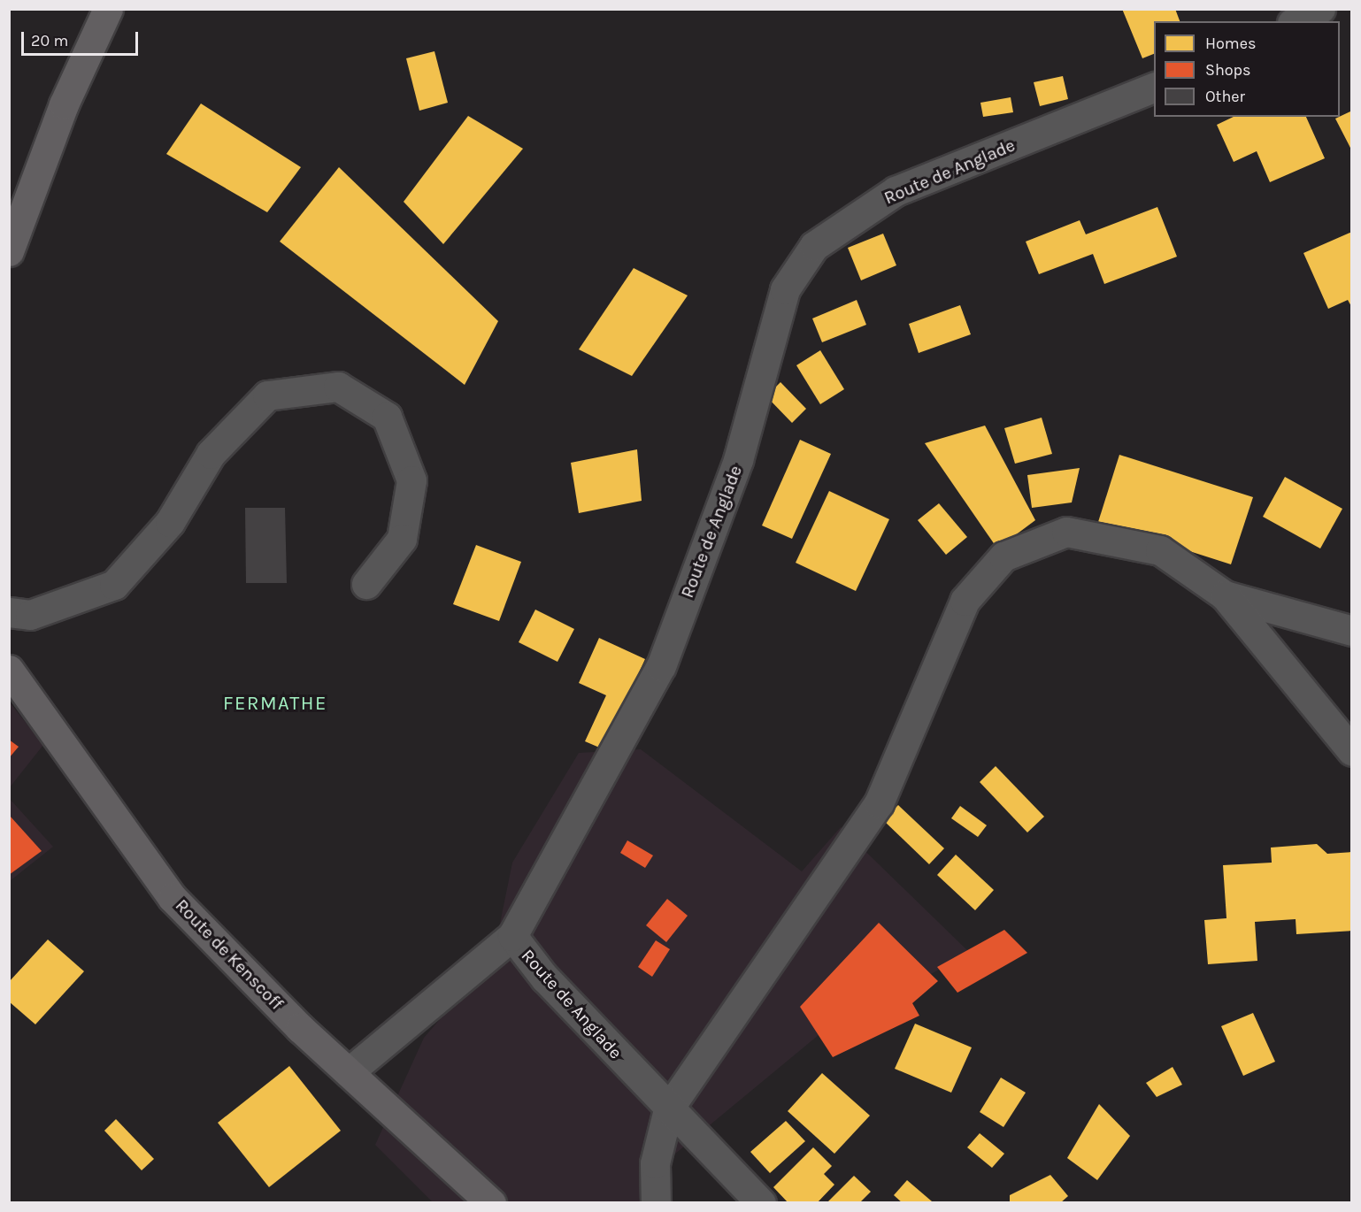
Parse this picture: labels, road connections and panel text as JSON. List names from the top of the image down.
{
  "streets": {
    "main road": ["Route de Kenscoff"],
    "street": ["Route de Anglade"]
  },
  "districts": ["FERMATHE"],
  "legend": ["Homes", "Shops", "Other"],
  "scale_bar": "20 m"
}
